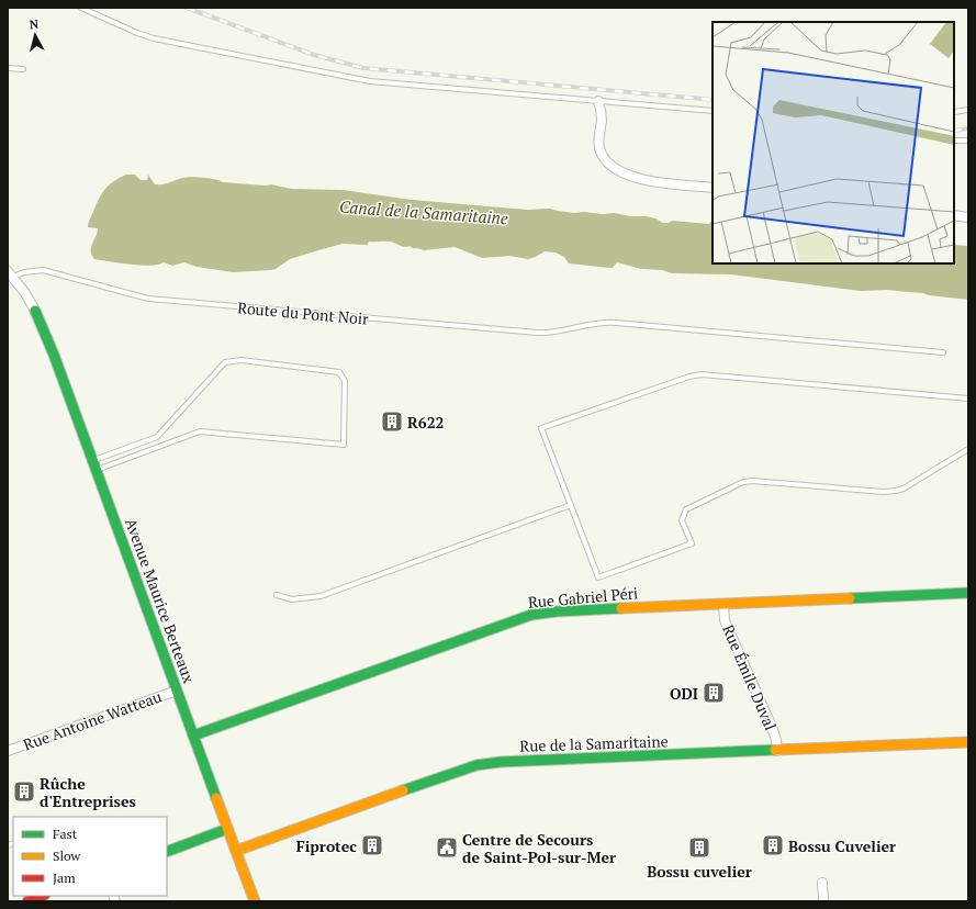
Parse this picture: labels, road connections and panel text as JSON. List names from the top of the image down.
{
  "streets": {
    "street": [
      "Route du Pont Noir",
      "Rue Gabriel Péri",
      "Avenue Maurice Berteaux",
      "Rue Émile Duval",
      "Rue Antoine Watteau",
      "Rue de la Samaritaine"
    ]
  },
  "crossings": [
    ["Route du Pont Noir", "Avenue Maurice Berteaux"],
    ["Rue Gabriel Péri", "Avenue Maurice Berteaux"],
    ["Rue Gabriel Péri", "Rue Émile Duval"],
    ["Avenue Maurice Berteaux", "Rue Antoine Watteau"],
    ["Avenue Maurice Berteaux", "Rue de la Samaritaine"],
    ["Rue Émile Duval", "Rue de la Samaritaine"]
  ],
  "water": ["Canal de la Samaritaine"],
  "places": {
    "building": [
      "R622",
      "ODI",
      "Rûche d'Entreprises",
      "Fiprotec",
      "Bossu Cuvelier",
      "Bossu cuvelier"
    ],
    "public building": ["Centre de Secours de Saint-Pol-sur-Mer"]
  },
  "legend": ["Fast", "Slow", "Jam"],
  "north": "top"
}
